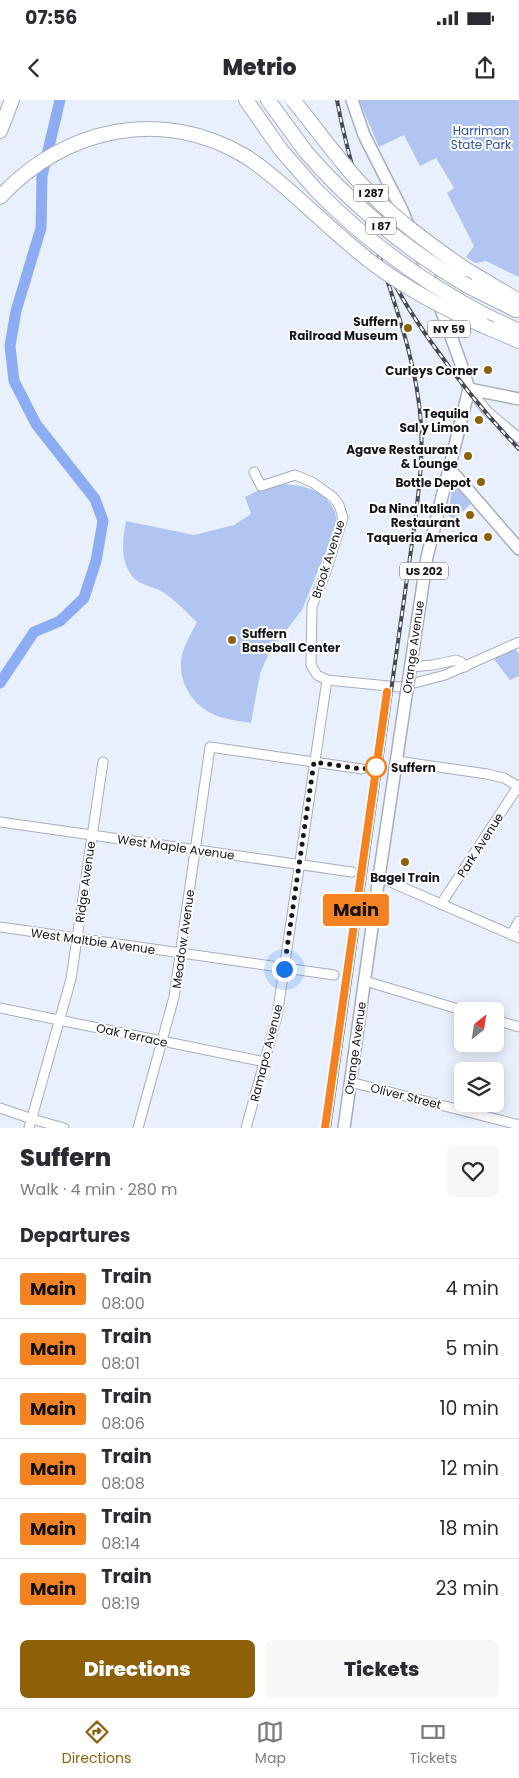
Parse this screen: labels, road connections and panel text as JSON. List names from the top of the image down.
{
  "streets": {
    "highway": ["I 287", "I 87"],
    "main road": ["NY 59", "US 202", "Orange Avenue"],
    "street": [
      "Brook Avenue",
      "Park Avenue",
      "West Maple Avenue",
      "Ridge Avenue",
      "Meadow Avenue",
      "West Maltbie Avenue",
      "Oak Terrace",
      "Ramapo Avenue",
      "Oliver Street"
    ]
  },
  "crossings": [
    ["NY 59", "Orange Avenue"],
    ["Brook Avenue", "Ramapo Avenue"],
    ["Orange Avenue", "Oliver Street"],
    ["West Maple Avenue", "Ridge Avenue"],
    ["West Maple Avenue", "Meadow Avenue"],
    ["West Maple Avenue", "Ramapo Avenue"],
    ["Ridge Avenue", "West Maltbie Avenue"],
    ["Ridge Avenue", "Oak Terrace"],
    ["Meadow Avenue", "West Maltbie Avenue"],
    ["Meadow Avenue", "Oak Terrace"],
    ["Meadow Avenue", "Ramapo Avenue"],
    ["West Maltbie Avenue", "Ramapo Avenue"],
    ["Oak Terrace", "Ramapo Avenue"]
  ],
  "parks": ["Harriman State Park"],
  "places": [
    "Suffern Railroad Museum",
    "Curleys Corner",
    "Tequila Sal y Limon",
    "Agave Restaurant & Lounge",
    "Bottle Depot",
    "Da Nina Italian Restaurant",
    "Taqueria America",
    "Suffern Baseball Center",
    "Suffern",
    "Bagel Train"
  ],
  "north": "top right",
  "page": {
    "status": "07:56",
    "header": "Metrio",
    "on_map": "Main",
    "heading": [
      ["Suffern", "Walk · 4 min · 280 m"],
      "Departures"
    ],
    "list": [
      {
        "mark": "Main",
        "name": "Train",
        "note": "08:00",
        "value": "4 min"
      },
      {
        "mark": "Main",
        "name": "Train",
        "note": "08:01",
        "value": "5 min"
      },
      {
        "mark": "Main",
        "name": "Train",
        "note": "08:06",
        "value": "10 min"
      },
      {
        "mark": "Main",
        "name": "Train",
        "note": "08:08",
        "value": "12 min"
      },
      {
        "mark": "Main",
        "name": "Train",
        "note": "08:14",
        "value": "18 min"
      },
      {
        "mark": "Main",
        "name": "Train",
        "note": "08:19",
        "value": "23 min"
      }
    ],
    "buttons": ["Directions", "Tickets"],
    "tabs": ["Directions", "Map", "Tickets"]
  }
}
